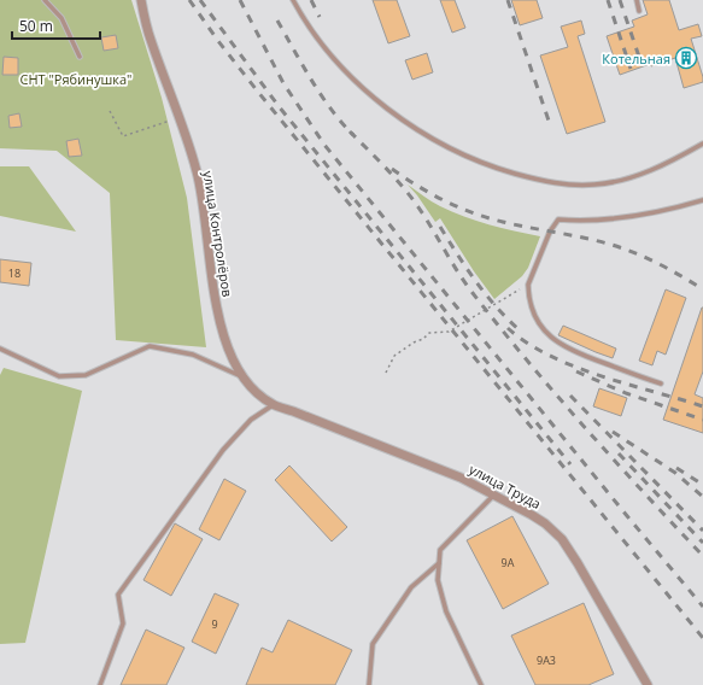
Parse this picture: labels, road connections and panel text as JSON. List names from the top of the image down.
{
  "streets": {
    "street": ["улица Контролёров", "улица Труда"]
  },
  "crossings": [
    ["улица Контролёров", "улица Труда"]
  ],
  "parks": ["СНТ \"Рябинушка\""],
  "places": {
    "building": ["Котельная"]
  },
  "house_numbers": [
    "18",
    "9А",
    "9",
    "9А3"
  ],
  "scale_bar": "50 m"
}
